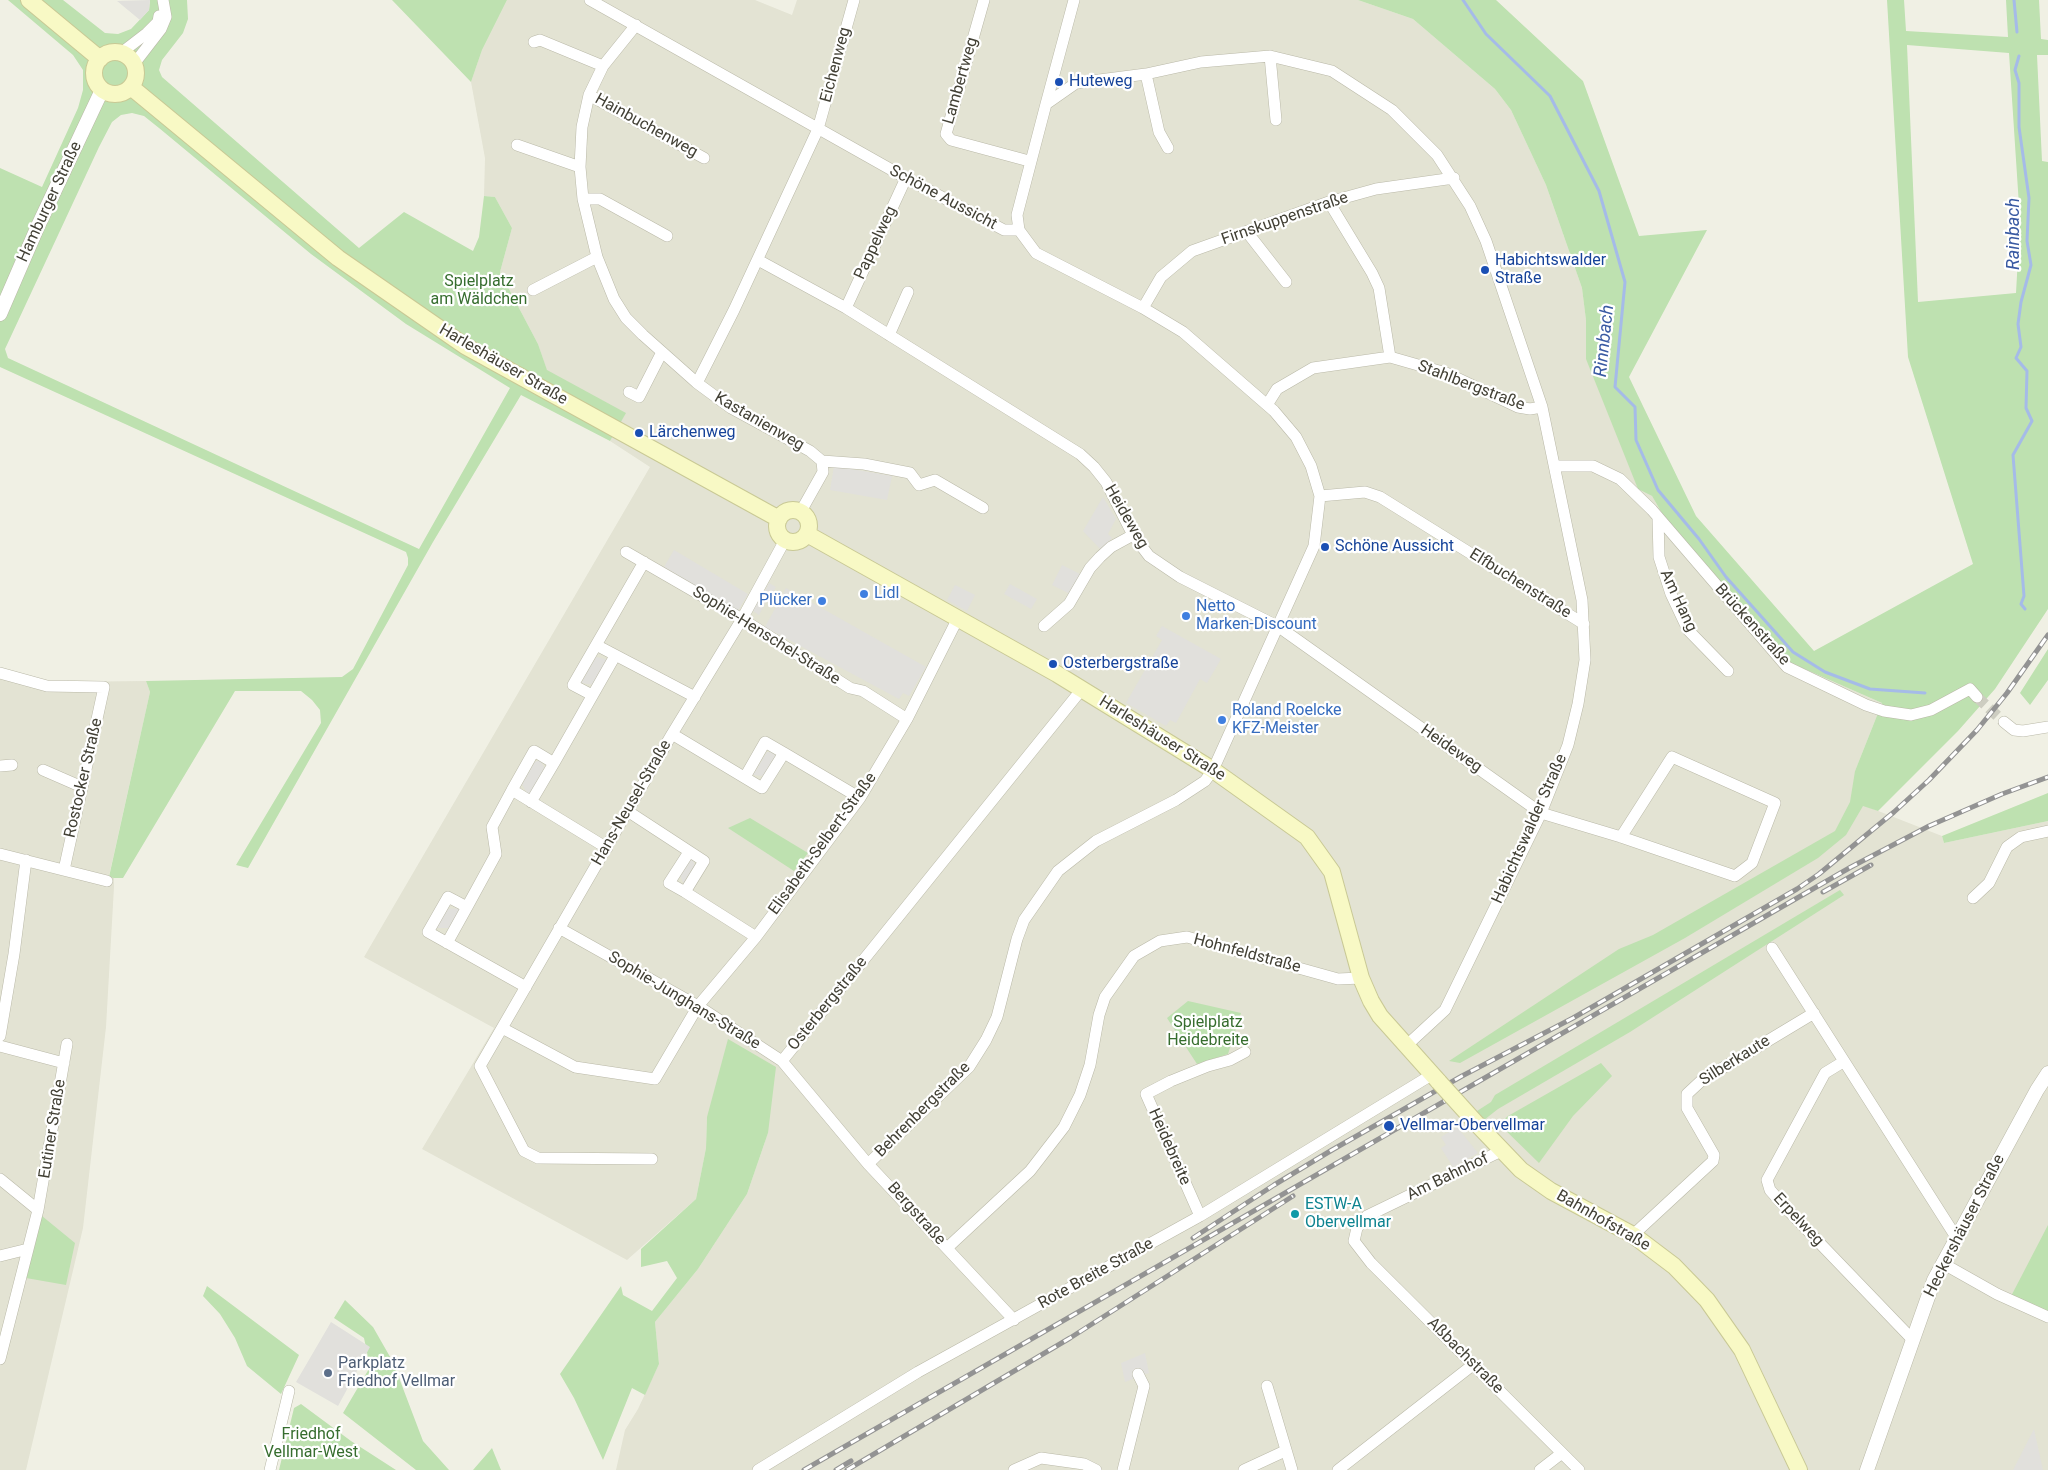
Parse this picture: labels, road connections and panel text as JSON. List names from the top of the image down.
{
  "streets": {
    "main road": ["Harleshäuser Straße", "Bahnhofstraße"],
    "street": [
      "Eichenweg",
      "Lambertweg",
      "Hainbuchenweg",
      "Schöne Aussicht",
      "Hamburger Straße",
      "Firnskuppenstraße",
      "Pappelweg",
      "Stahlbergstraße",
      "Kastanienweg",
      "Heideweg",
      "Elfbuchenstraße",
      "Am Hang",
      "Brückenstraße",
      "Sophie-Henschel-Straße",
      "Rostocker Straße",
      "Hans-Neusel-Straße",
      "Habichtswalder Straße",
      "Elisabeth-Selbert-Straße",
      "Hohnfeldstraße",
      "Sophie-Junghans-Straße",
      "Osterbergstraße",
      "Silberkaute",
      "Behrenbergstraße",
      "Eutiner Straße",
      "Heidebreite",
      "Am Bahnhof",
      "Bergstraße",
      "Erpelweg",
      "Heckershäuser Straße",
      "Rote Breite Straße",
      "Aßbachstraße"
    ]
  },
  "crossings": [
    ["Eichenweg", "Schöne Aussicht"],
    ["Hainbuchenweg", "Kastanienweg"],
    ["Schöne Aussicht", "Firnskuppenstraße"],
    ["Schöne Aussicht", "Pappelweg"],
    ["Schöne Aussicht", "Harleshäuser Straße"],
    ["Schöne Aussicht", "Stahlbergstraße"],
    ["Schöne Aussicht", "Kastanienweg"],
    ["Schöne Aussicht", "Heideweg"],
    ["Schöne Aussicht", "Elfbuchenstraße"],
    ["Schöne Aussicht", "Behrenbergstraße"],
    ["Hamburger Straße", "Harleshäuser Straße"],
    ["Firnskuppenstraße", "Habichtswalder Straße"],
    ["Pappelweg", "Heideweg"],
    ["Harleshäuser Straße", "Kastanienweg"],
    ["Harleshäuser Straße", "Hans-Neusel-Straße"],
    ["Harleshäuser Straße", "Habichtswalder Straße"],
    ["Harleshäuser Straße", "Elisabeth-Selbert-Straße"],
    ["Harleshäuser Straße", "Hohnfeldstraße"],
    ["Harleshäuser Straße", "Osterbergstraße"],
    ["Harleshäuser Straße", "Behrenbergstraße"],
    ["Harleshäuser Straße", "Bahnhofstraße"],
    ["Stahlbergstraße", "Habichtswalder Straße"],
    ["Kastanienweg", "Heideweg"],
    ["Kastanienweg", "Hans-Neusel-Straße"],
    ["Heideweg", "Habichtswalder Straße"],
    ["Elfbuchenstraße", "Habichtswalder Straße"],
    ["Am Hang", "Brückenstraße"],
    ["Brückenstraße", "Habichtswalder Straße"],
    ["Sophie-Henschel-Straße", "Hans-Neusel-Straße"],
    ["Sophie-Henschel-Straße", "Elisabeth-Selbert-Straße"],
    ["Hans-Neusel-Straße", "Elisabeth-Selbert-Straße"],
    ["Hans-Neusel-Straße", "Sophie-Junghans-Straße"],
    ["Habichtswalder Straße", "Bahnhofstraße"],
    ["Elisabeth-Selbert-Straße", "Sophie-Junghans-Straße"],
    ["Hohnfeldstraße", "Bergstraße"],
    ["Sophie-Junghans-Straße", "Osterbergstraße"],
    ["Sophie-Junghans-Straße", "Bergstraße"],
    ["Osterbergstraße", "Bergstraße"],
    ["Silberkaute", "Bahnhofstraße"],
    ["Behrenbergstraße", "Bergstraße"],
    ["Heidebreite", "Rote Breite Straße"],
    ["Am Bahnhof", "Bahnhofstraße"],
    ["Am Bahnhof", "Aßbachstraße"],
    ["Bergstraße", "Rote Breite Straße"],
    ["Erpelweg", "Heckershäuser Straße"],
    ["Bahnhofstraße", "Rote Breite Straße"]
  ],
  "water": ["Rainbach", "Rinnbach"],
  "parks": ["Spielplatz am Wäldchen", "Spielplatz Heidebreite", "Friedhof Vellmar-West"],
  "places": [
    "Huteweg",
    "Habichtswalder Straße",
    "Lärchenweg",
    "Schöne Aussicht",
    "Lidl",
    "Plücker",
    "Netto Marken-Discount",
    "Osterbergstraße",
    "Roland Roelcke KFZ-Meister",
    "Vellmar-Obervellmar",
    "ESTW-A Obervellmar",
    "Parkplatz Friedhof Vellmar"
  ]
}
